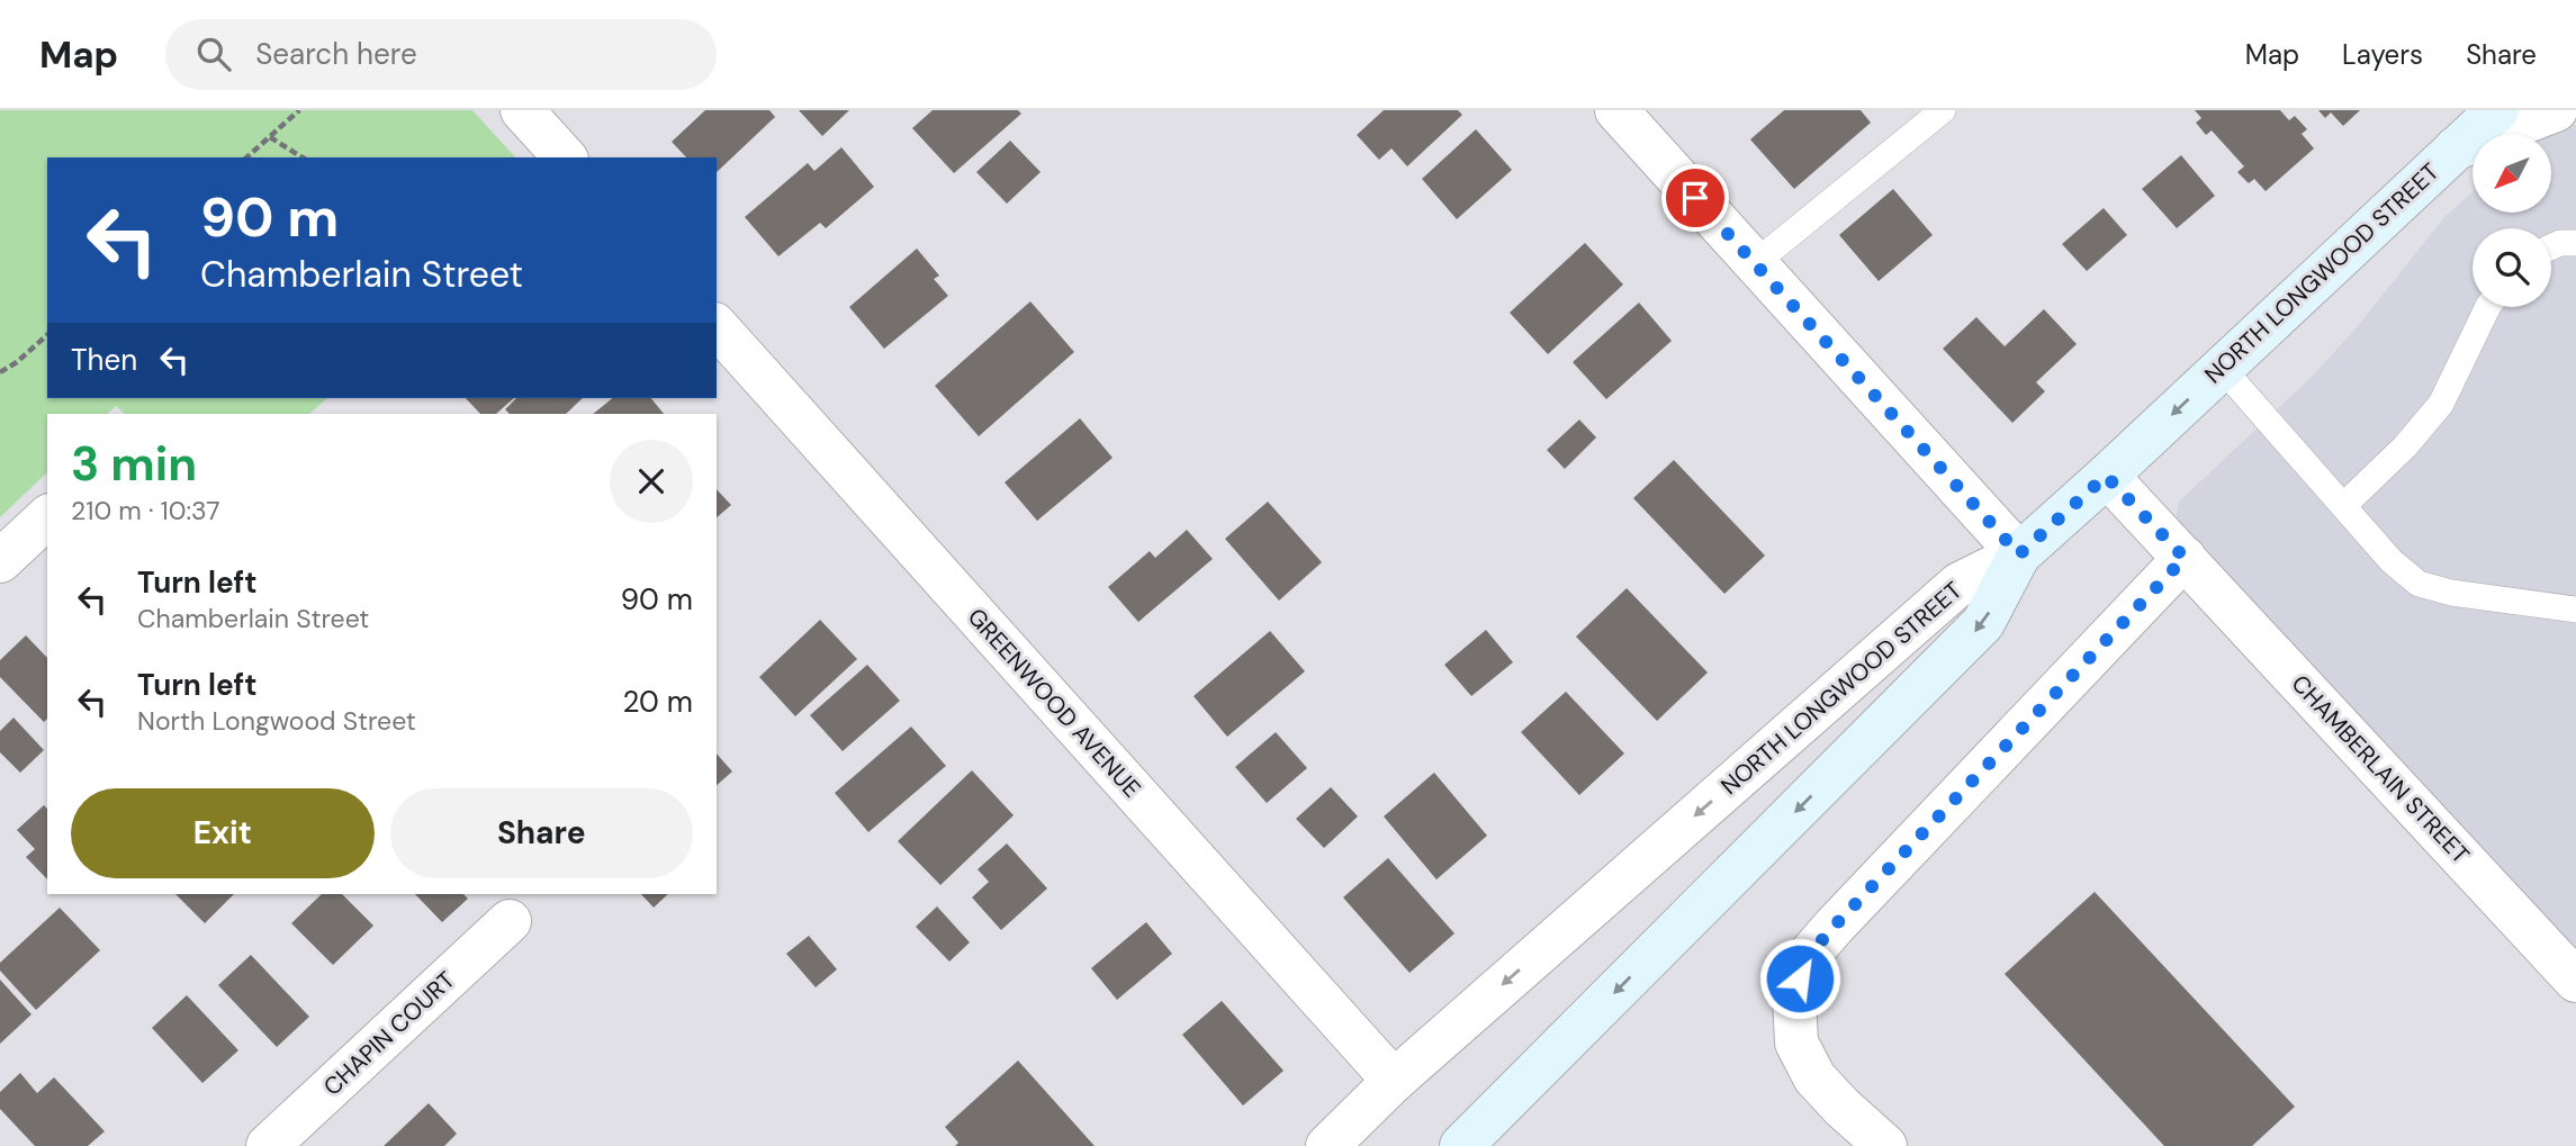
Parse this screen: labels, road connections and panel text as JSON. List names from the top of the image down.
{
  "streets": {
    "main road": ["NORTH LONGWOOD STREET"],
    "street": ["GREENWOOD AVENUE", "CHAMBERLAIN STREET", "CHAPIN COURT"]
  },
  "crossings": [
    ["NORTH LONGWOOD STREET", "GREENWOOD AVENUE"],
    ["NORTH LONGWOOD STREET", "CHAMBERLAIN STREET"]
  ],
  "north": "bottom left",
  "page": {
    "header": "Map",
    "search": "Search here",
    "nav": ["Map", "Layers", "Share"],
    "turn": ["90 m", "Chamberlain Street"],
    "then": "Then",
    "heading": ["3 min", "210 m · 10:37"],
    "list": [
      {
        "name": "Turn left",
        "note": "Chamberlain Street",
        "value": "90 m"
      },
      {
        "name": "Turn left",
        "note": "North Longwood Street",
        "value": "20 m"
      }
    ],
    "buttons": ["Exit", "Share"]
  }
}
